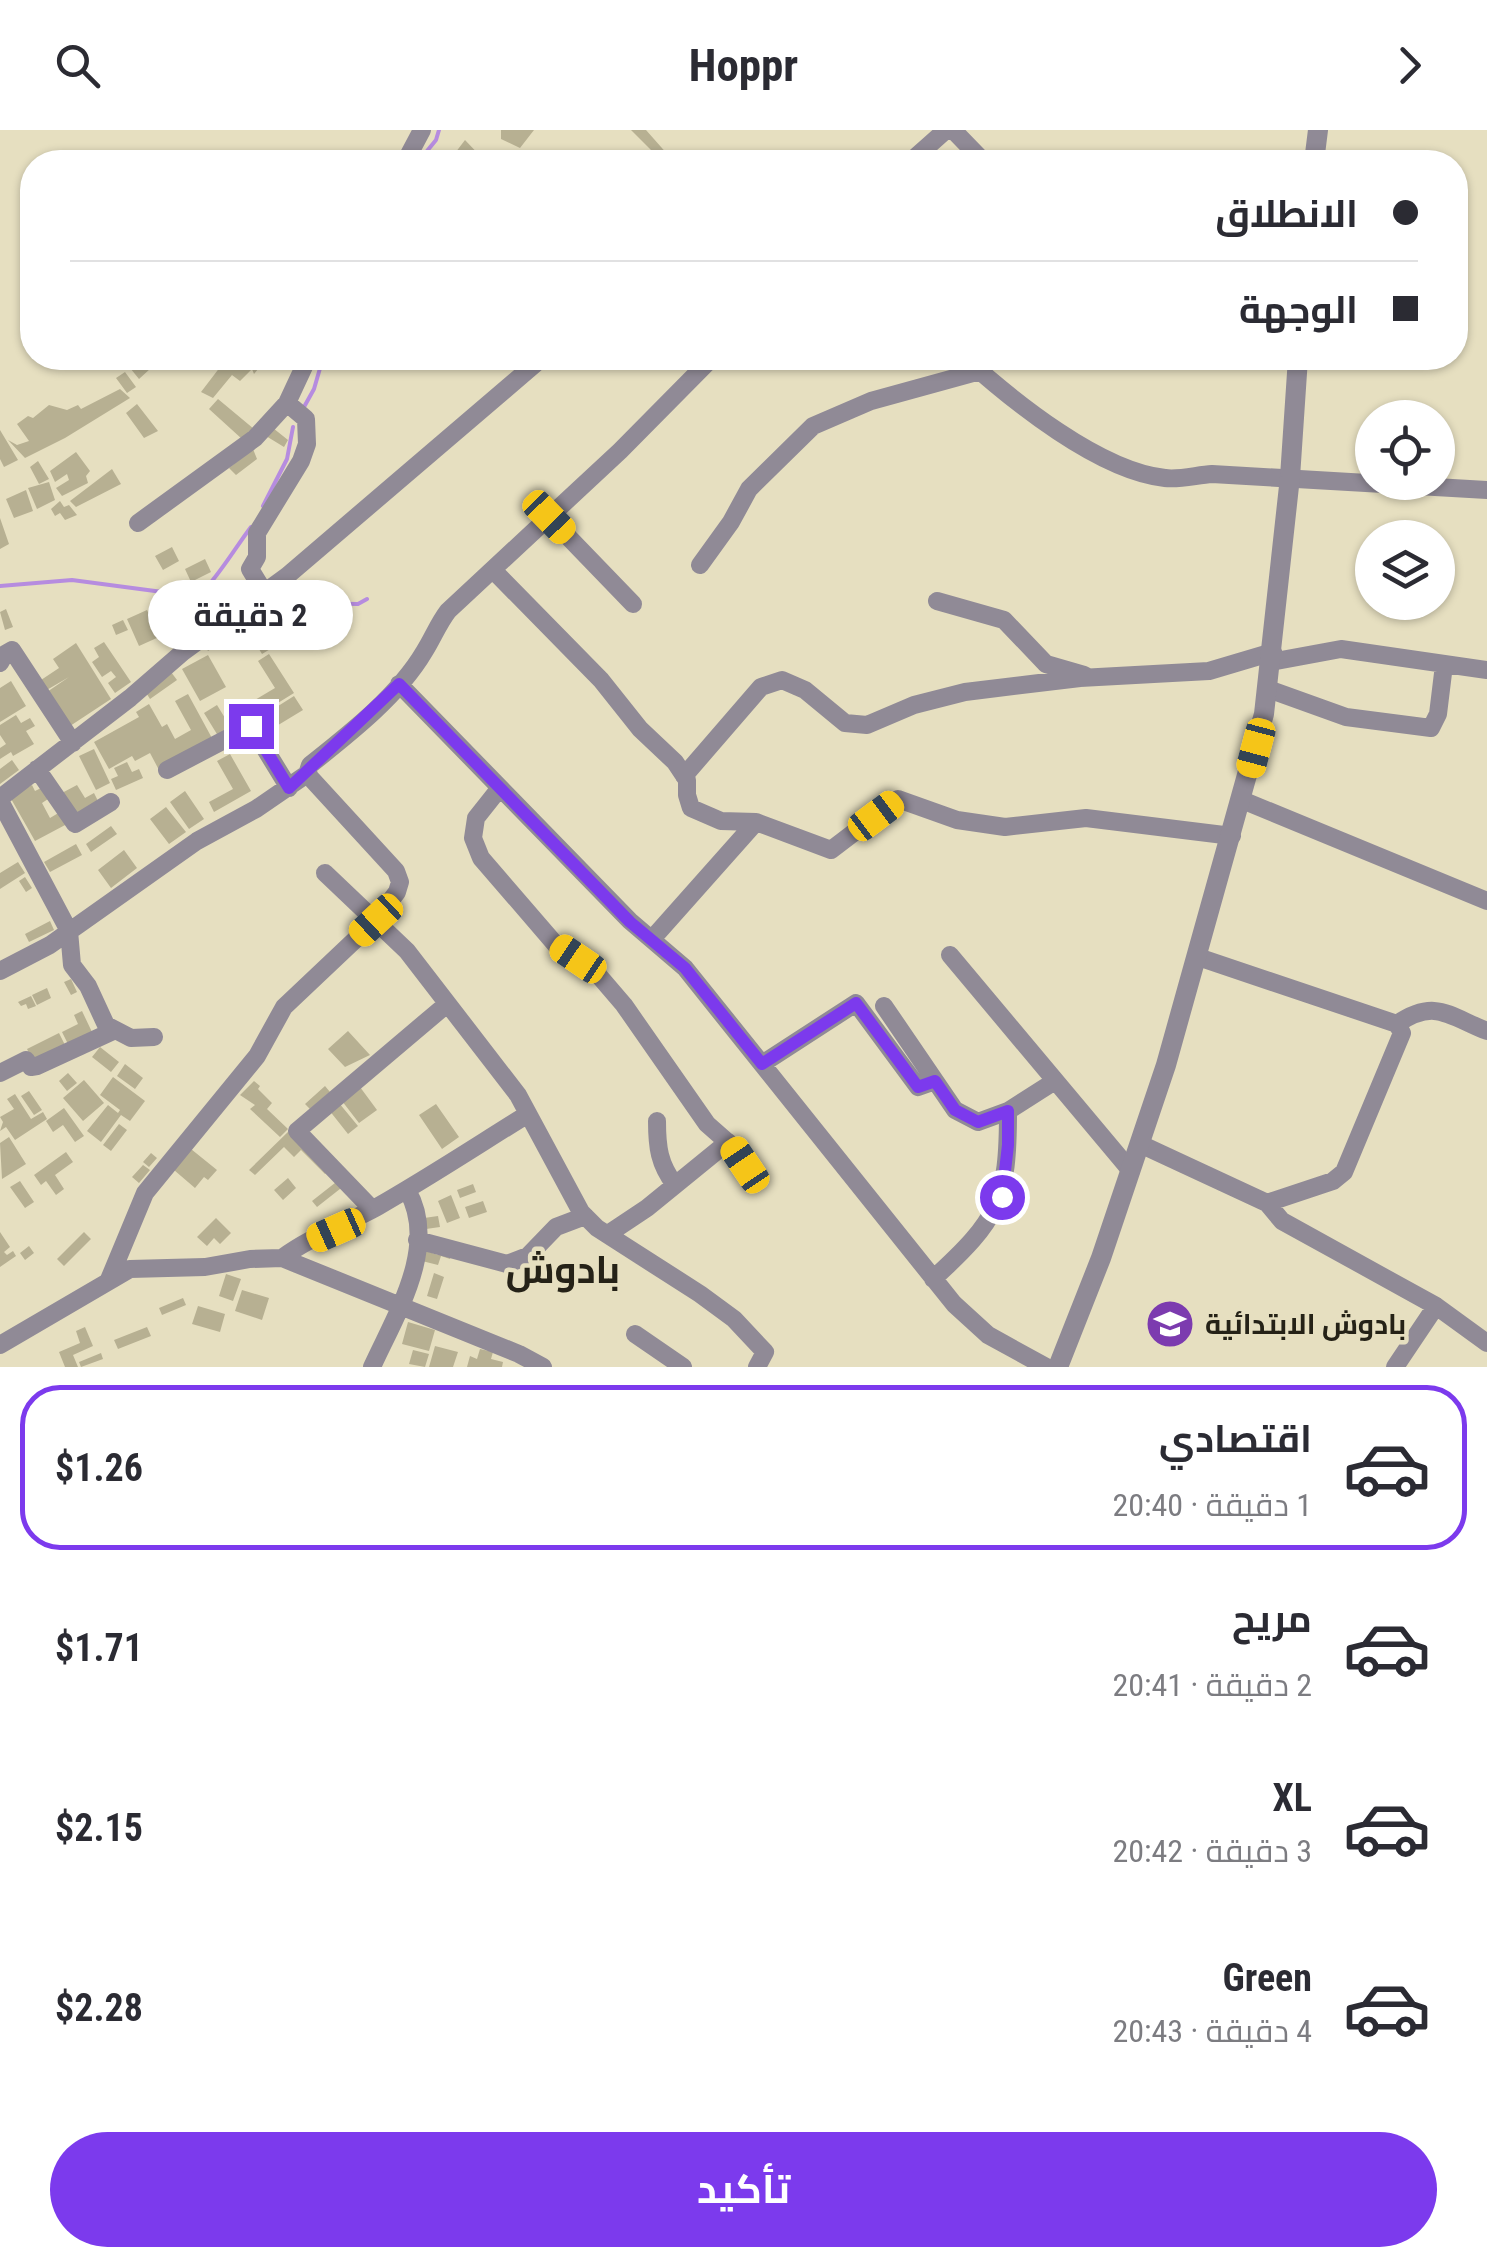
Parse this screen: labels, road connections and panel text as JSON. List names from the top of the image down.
{
  "districts": ["بادوش"],
  "places": {
    "school or university": ["بادوش الابتدائية"]
  },
  "page": {
    "header": "Hoppr",
    "banner": ["الانطلاق", "الوجهة"],
    "bubble": "2 دقيقة",
    "list": [
      {
        "name": "اقتصادي",
        "note": "1 دقيقة · 20:40",
        "value": "$1.26"
      },
      {
        "name": "مريح",
        "note": "2 دقيقة · 20:41",
        "value": "$1.71"
      },
      {
        "name": "XL",
        "note": "3 دقيقة · 20:42",
        "value": "$2.15"
      },
      {
        "name": "Green",
        "note": "4 دقيقة · 20:43",
        "value": "$2.28"
      }
    ],
    "buttons": "تأكيد"
  }
}
